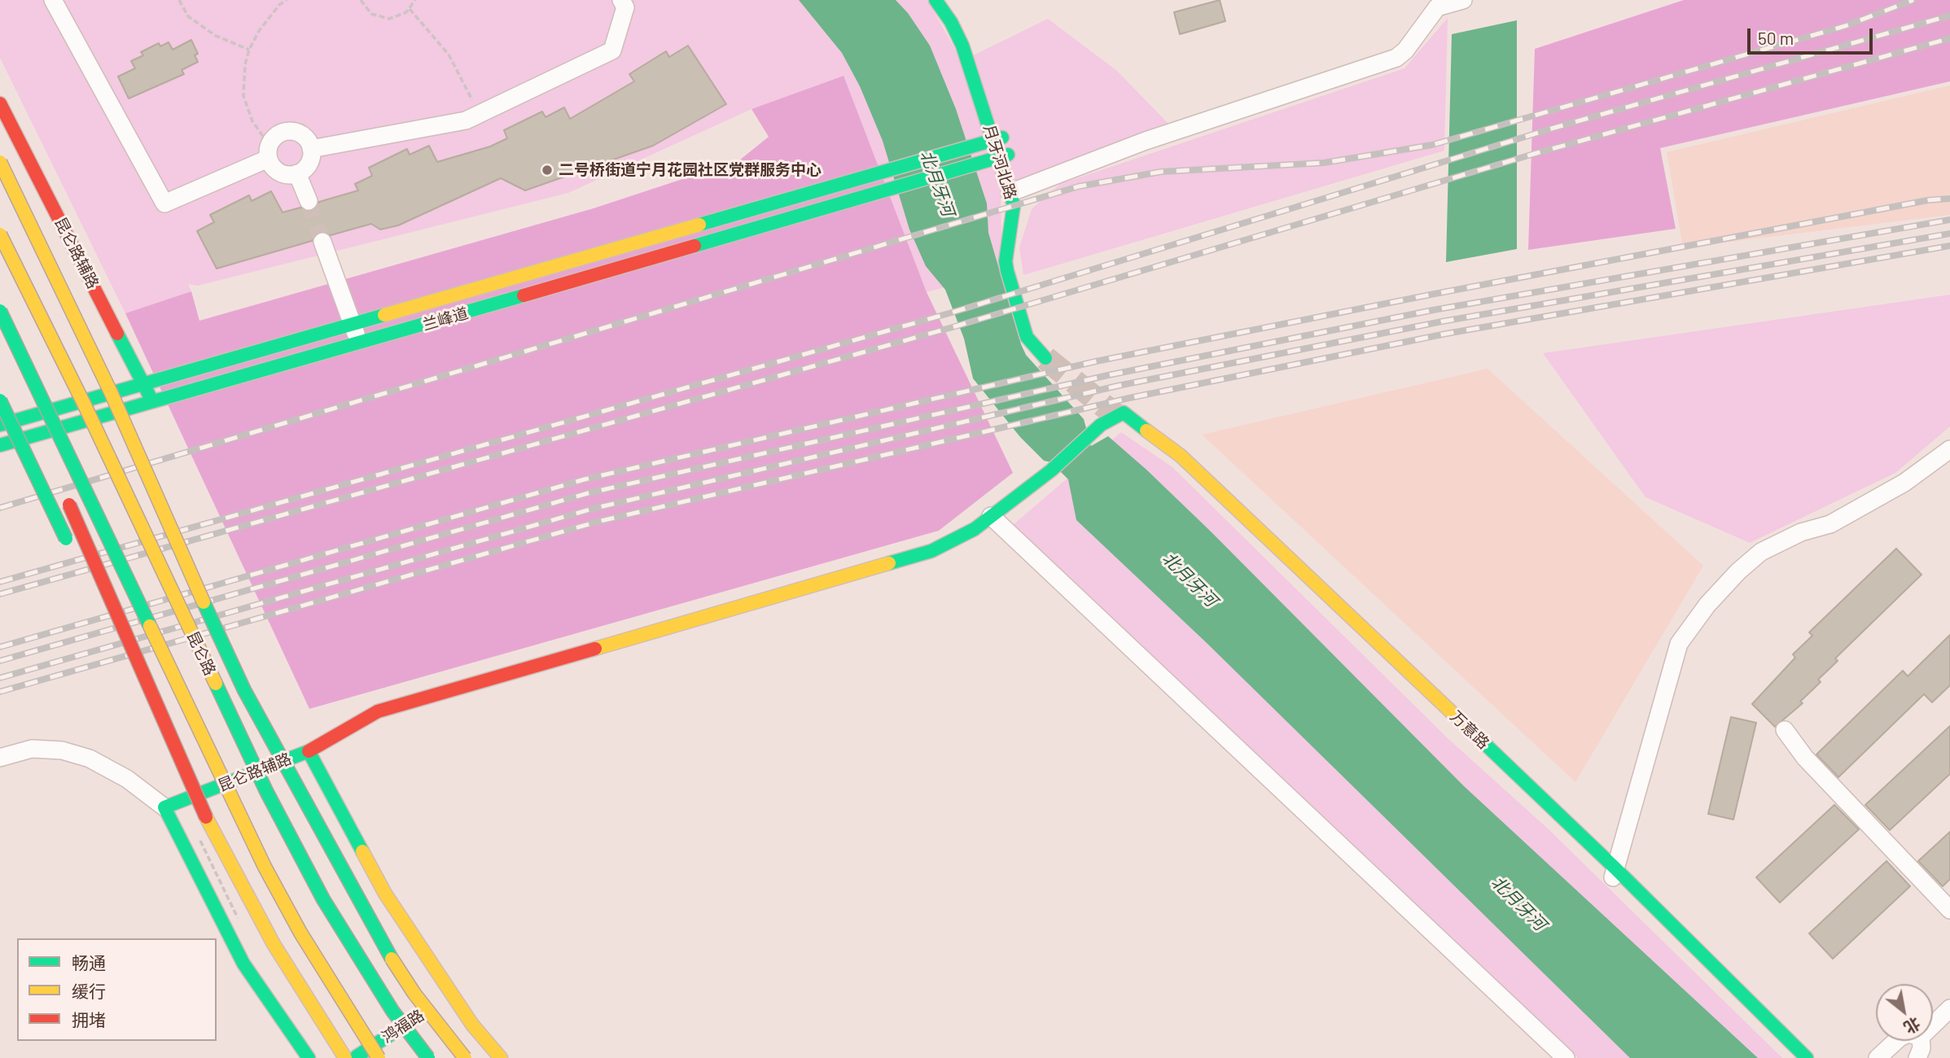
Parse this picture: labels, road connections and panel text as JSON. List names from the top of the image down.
{
  "streets": {
    "main road": [
      "月牙河北路",
      "昆仑路辅路",
      "兰峰道",
      "昆仑路",
      "万意路",
      "鸿福路"
    ]
  },
  "crossings": [
    ["月牙河北路", "兰峰道"],
    ["昆仑路辅路", "兰峰道"],
    ["昆仑路辅路", "鸿福路"]
  ],
  "water": ["北月牙河"],
  "places": ["二号桥街道宁月花园社区党群服务中心"],
  "legend": ["畅通", "缓行", "拥堵"],
  "scale_bar": "50 m",
  "north": "bottom right"
}
